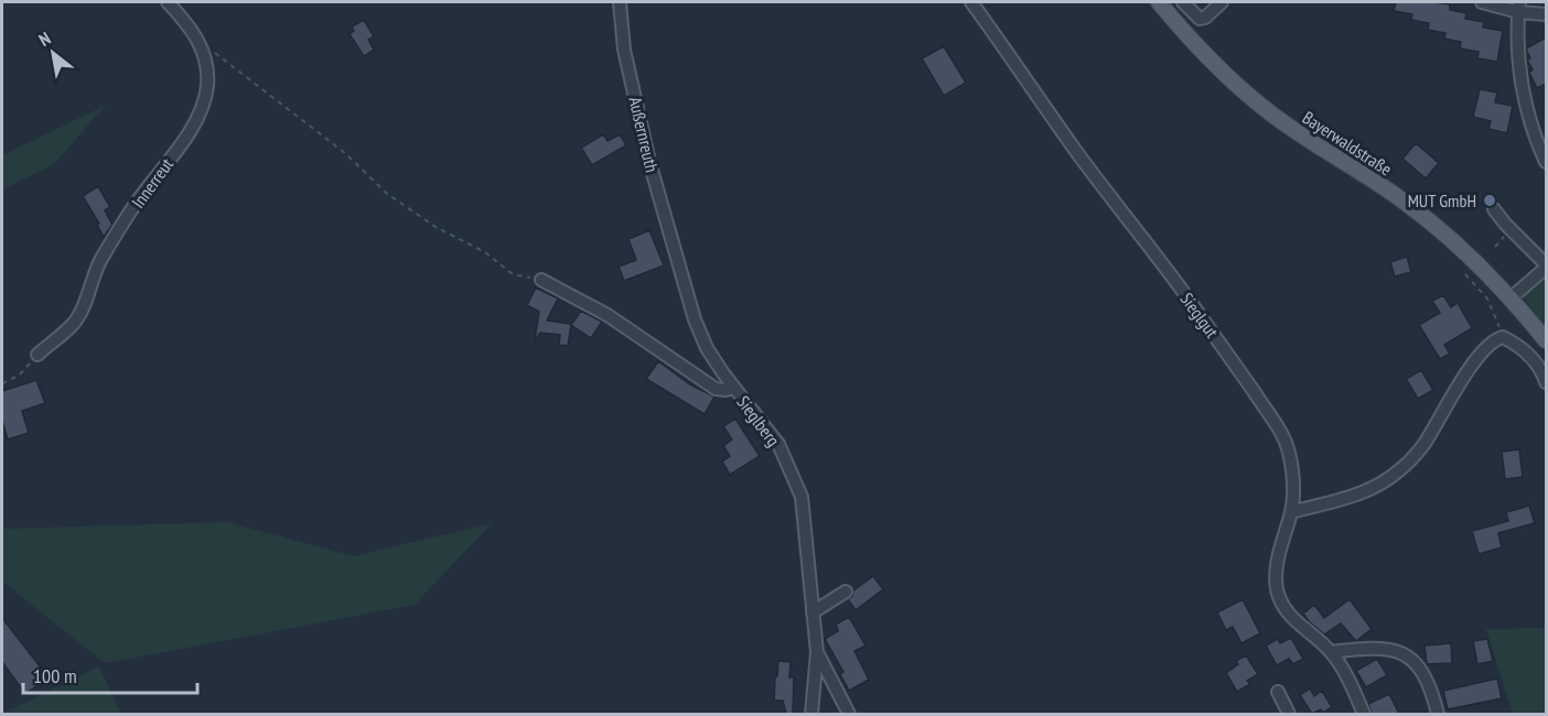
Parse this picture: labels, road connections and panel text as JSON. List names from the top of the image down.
{
  "streets": {
    "main road": ["Bayerwaldstraße"],
    "street": [
      "Außernreuth",
      "Innerreut",
      "Sieglgut",
      "Sieglberg"
    ]
  },
  "crossings": [
    ["Außernreuth", "Sieglberg"]
  ],
  "places": ["MUT GmbH"],
  "scale_bar": "100 m",
  "north": "top left"
}
